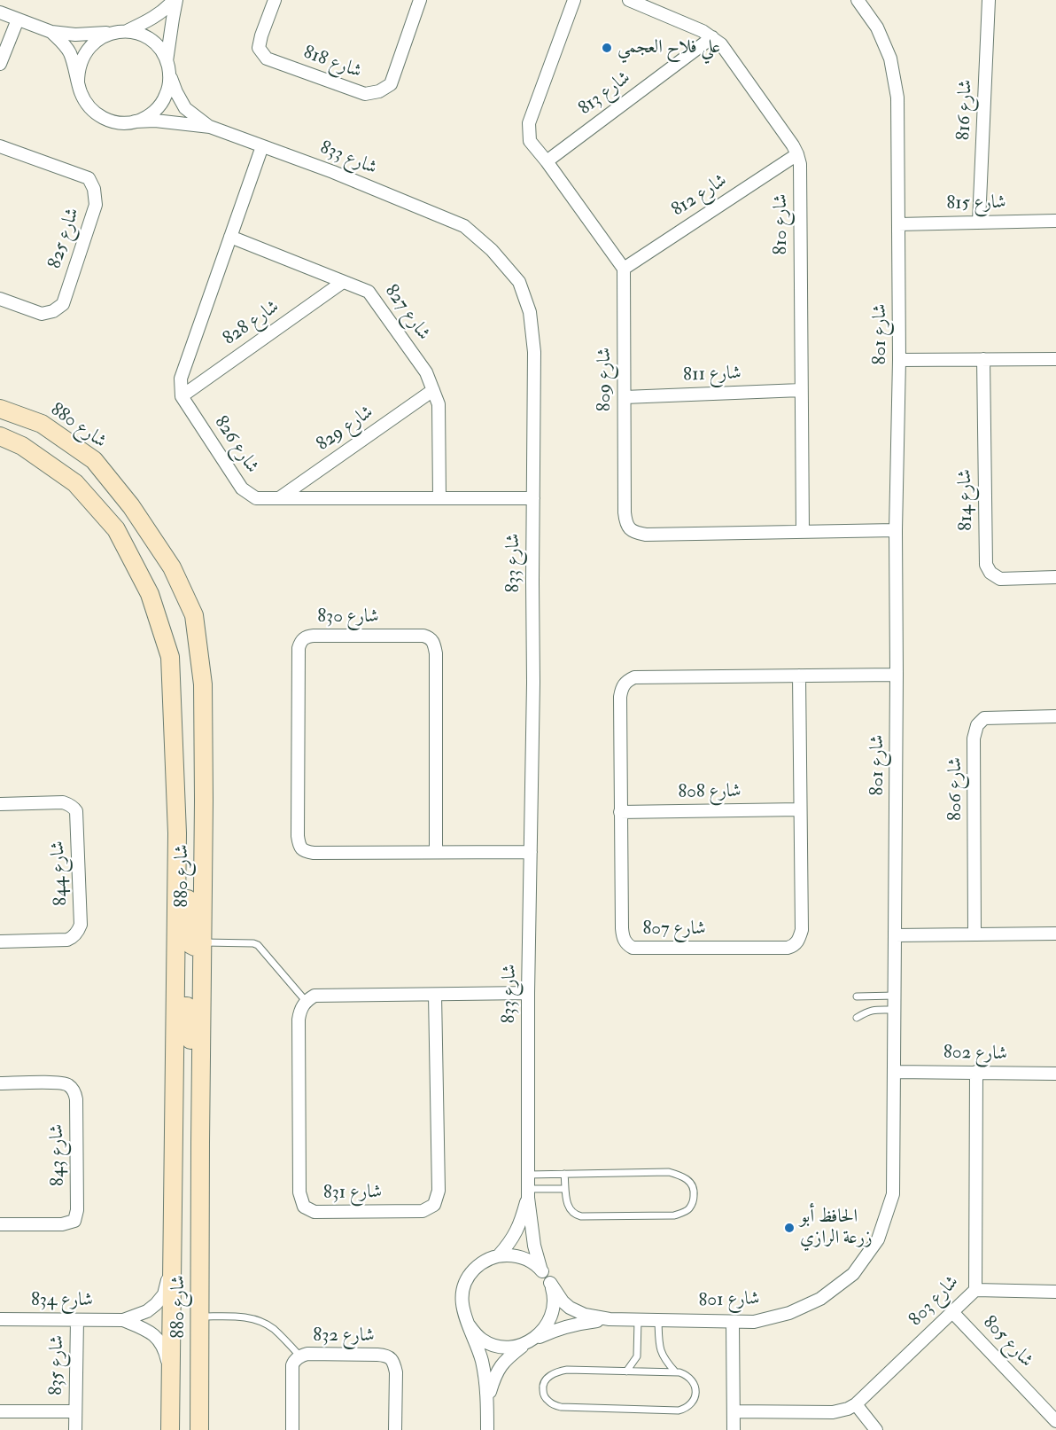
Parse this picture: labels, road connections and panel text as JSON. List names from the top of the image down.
{
  "streets": {
    "street": [
      "شارع 818",
      "شارع 813",
      "شارع 816",
      "شارع 833",
      "شارع 812",
      "شارع 815",
      "شارع 810",
      "شارع 825",
      "شارع 827",
      "شارع 828",
      "شارع 801",
      "شارع 811",
      "شارع 809",
      "شارع 880",
      "شارع 829",
      "شارع 826",
      "شارع 814",
      "شارع 830",
      "شارع 806",
      "شارع 808",
      "شارع 844",
      "شارع 807",
      "شارع 802",
      "شارع 843",
      "شارع 831",
      "شارع 834",
      "شارع 803",
      "شارع 832",
      "شارع 805",
      "شارع 835"
    ]
  },
  "crossings": [
    ["شارع 813", "شارع 810"],
    ["شارع 816", "شارع 815"],
    ["شارع 833", "شارع 801"],
    ["شارع 833", "شارع 826"],
    ["شارع 833", "شارع 830"],
    ["شارع 812", "شارع 810"],
    ["شارع 812", "شارع 809"],
    ["شارع 815", "شارع 801"],
    ["شارع 810", "شارع 811"],
    ["شارع 810", "شارع 809"],
    ["شارع 827", "شارع 828"],
    ["شارع 827", "شارع 829"],
    ["شارع 827", "شارع 826"],
    ["شارع 828", "شارع 826"],
    ["شارع 801", "شارع 809"],
    ["شارع 801", "شارع 807"],
    ["شارع 801", "شارع 802"],
    ["شارع 811", "شارع 809"],
    ["شارع 880", "شارع 834"],
    ["شارع 829", "شارع 826"],
    ["شارع 808", "شارع 807"],
    ["شارع 802", "شارع 803"],
    ["شارع 834", "شارع 835"],
    ["شارع 803", "شارع 805"]
  ],
  "places": ["علي فلاح العجمي", "الحافظ أبو زرعة الرازي"]
}
